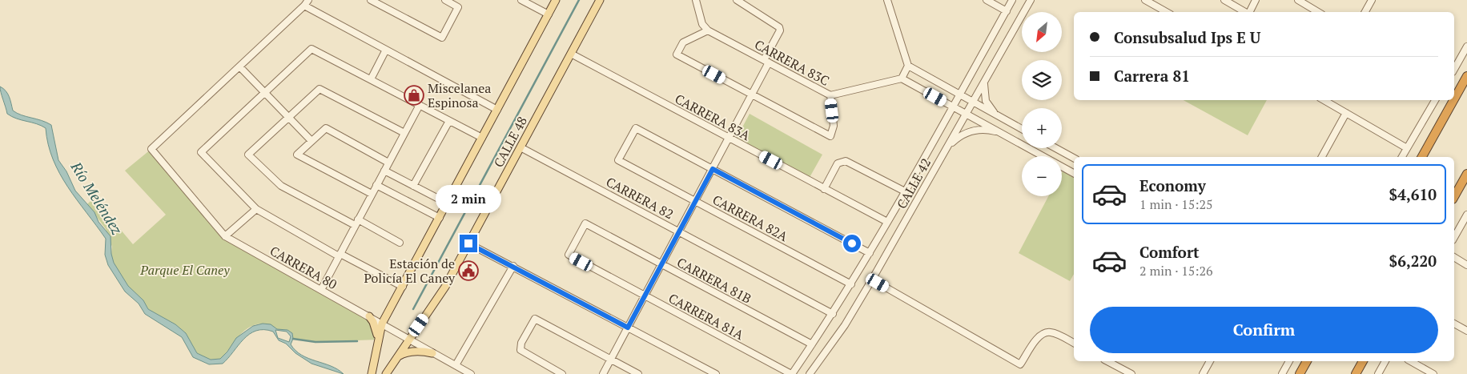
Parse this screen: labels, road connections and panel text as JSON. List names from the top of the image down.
{
  "streets": {
    "main road": ["CALLE 48"],
    "street": [
      "CARRERA 83C",
      "CARRERA 83A",
      "CALLE 42",
      "CARRERA 82",
      "CARRERA 82A",
      "CARRERA 80",
      "CARRERA 81B",
      "CARRERA 81A"
    ]
  },
  "crossings": [
    ["CARRERA 83A", "CALLE 48"],
    ["CARRERA 83A", "CALLE 42"],
    ["CALLE 48", "CARRERA 82"],
    ["CALLE 48", "CARRERA 80"],
    ["CALLE 42", "CARRERA 82"],
    ["CALLE 42", "CARRERA 82A"],
    ["CALLE 42", "CARRERA 81B"],
    ["CALLE 42", "CARRERA 81A"],
    ["CARRERA 81B", "CARRERA 81A"]
  ],
  "water": ["Río Meléndez"],
  "parks": ["Parque El Caney"],
  "places": {
    "shop": ["Miscelanea Espinosa"],
    "public building": ["Estación de Policía El Caney"]
  },
  "north": "bottom left",
  "page": {
    "map_buttons": ["+", "−"],
    "banner": ["Consubsalud Ips E U", "Carrera 81"],
    "list": [
      {
        "name": "Economy",
        "note": "1 min · 15:25",
        "value": "$4,610"
      },
      {
        "name": "Comfort",
        "note": "2 min · 15:26",
        "value": "$6,220"
      }
    ],
    "bubble": "2 min",
    "buttons": "Confirm"
  }
}
